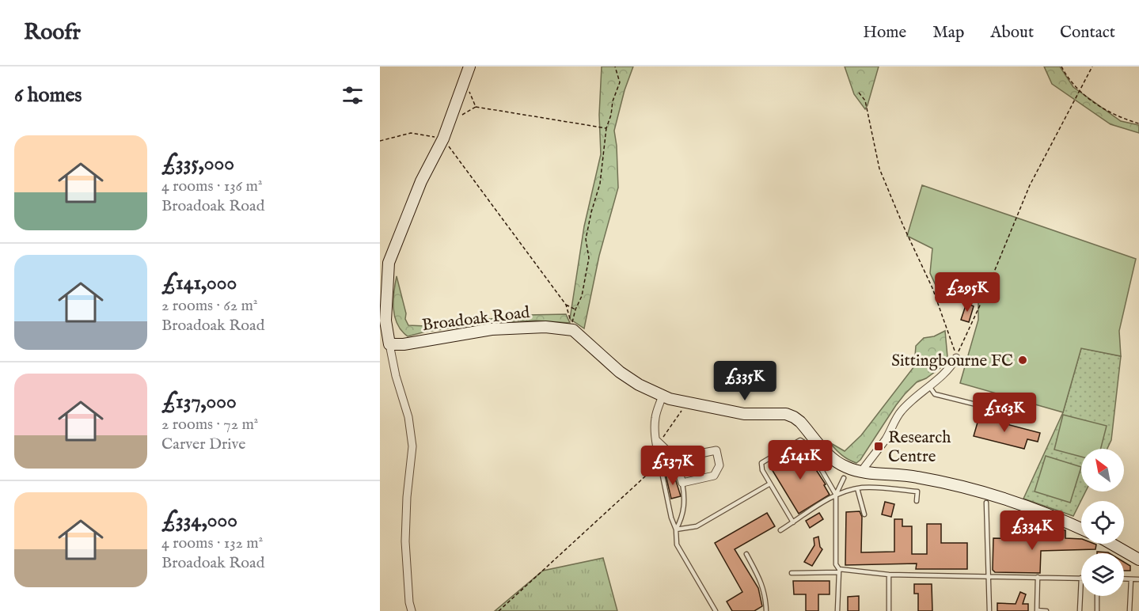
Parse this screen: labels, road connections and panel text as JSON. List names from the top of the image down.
{
  "streets": {
    "street": ["Broadoak Road"]
  },
  "places": {
    "other": ["Sittingbourne FC"],
    "transit": ["Research Centre"]
  },
  "north": "top left",
  "page": {
    "header": "Roofr",
    "nav": [
      "Home",
      "Map",
      "About",
      "Contact"
    ],
    "heading": "6 homes",
    "list": [
      {
        "name": "£335,000",
        "note": "4 rooms · 136 m² · Broadoak Road"
      },
      {
        "name": "£141,000",
        "note": "2 rooms · 62 m² · Broadoak Road"
      },
      {
        "name": "£137,000",
        "note": "2 rooms · 72 m² · Carver Drive"
      },
      {
        "name": "£334,000",
        "note": "4 rooms · 132 m² · Broadoak Road"
      }
    ],
    "price": [
      "£295K",
      "£335K",
      "£163K",
      "£141K",
      "£137K",
      "£334K"
    ]
  }
}
